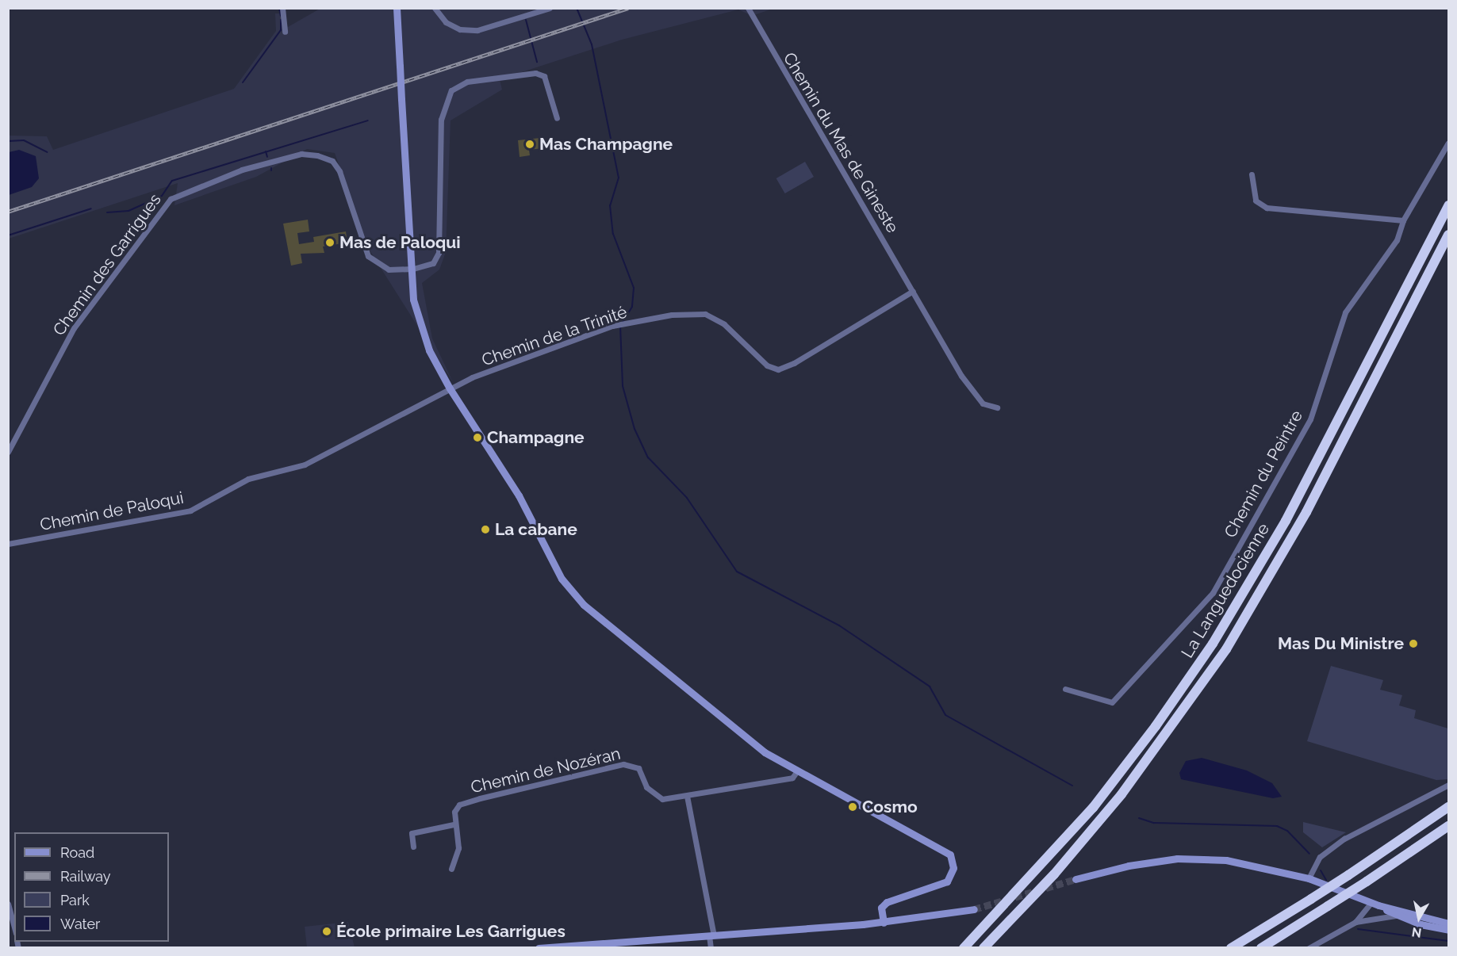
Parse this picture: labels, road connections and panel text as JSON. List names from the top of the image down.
{
  "streets": {
    "highway": ["La Languedocienne"],
    "street": [
      "Chemin du Mas de Gineste",
      "Chemin des Garrigues",
      "Chemin de la Trinité",
      "Chemin du Peintre",
      "Chemin de Paloqui",
      "Chemin de Nozéran"
    ]
  },
  "crossings": [
    ["Chemin du Mas de Gineste", "Chemin de la Trinité"],
    ["Chemin de la Trinité", "Chemin de Paloqui"]
  ],
  "places": [
    "Mas Champagne",
    "Mas de Paloqui",
    "Champagne",
    "La cabane",
    "Mas Du Ministre",
    "Cosmo",
    "École primaire Les Garrigues"
  ],
  "legend": [
    "Road",
    "Railway",
    "Park",
    "Water"
  ],
  "north": "bottom"
}
